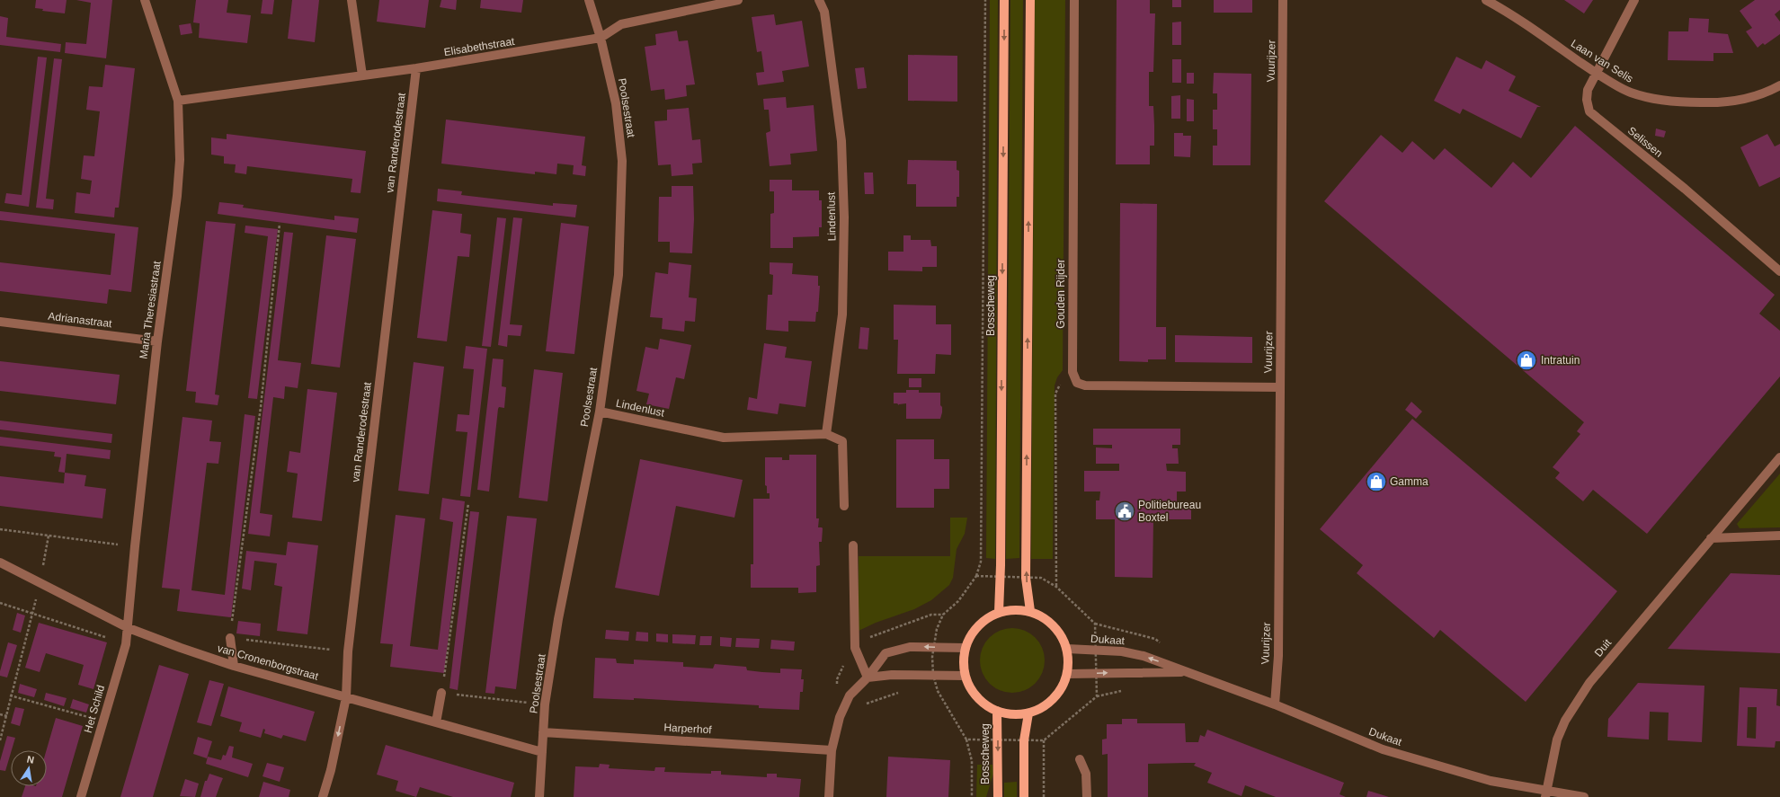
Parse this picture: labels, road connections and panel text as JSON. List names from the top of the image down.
{
  "streets": {
    "main road": ["Bosscheweg"],
    "street": [
      "Elisabethstraat",
      "Vuurijzer",
      "Laan van Selis",
      "Poolsestraat",
      "Selissen",
      "van Randerodestraat",
      "Lindenlust",
      "Gouden Rijder",
      "Maria Theresiastraat",
      "Adrianastraat",
      "Dukaat",
      "Duit",
      "van Cronenborgstraat",
      "Het Schild",
      "Harperhof"
    ]
  },
  "crossings": [
    ["Elisabethstraat", "Poolsestraat"],
    ["Elisabethstraat", "van Randerodestraat"],
    ["Elisabethstraat", "Maria Theresiastraat"],
    ["Vuurijzer", "Dukaat"],
    ["Laan van Selis", "Selissen"],
    ["Poolsestraat", "Lindenlust"],
    ["Poolsestraat", "van Cronenborgstraat"],
    ["Poolsestraat", "Harperhof"],
    ["van Randerodestraat", "van Cronenborgstraat"],
    ["Bosscheweg", "Dukaat"],
    ["Maria Theresiastraat", "Adrianastraat"],
    ["Maria Theresiastraat", "van Cronenborgstraat"],
    ["Maria Theresiastraat", "Het Schild"],
    ["Dukaat", "Duit"],
    ["van Cronenborgstraat", "Het Schild"]
  ],
  "places": {
    "shop": ["Intratuin", "Gamma"],
    "public building": ["Politiebureau Boxtel"]
  },
  "north": "top"
}
